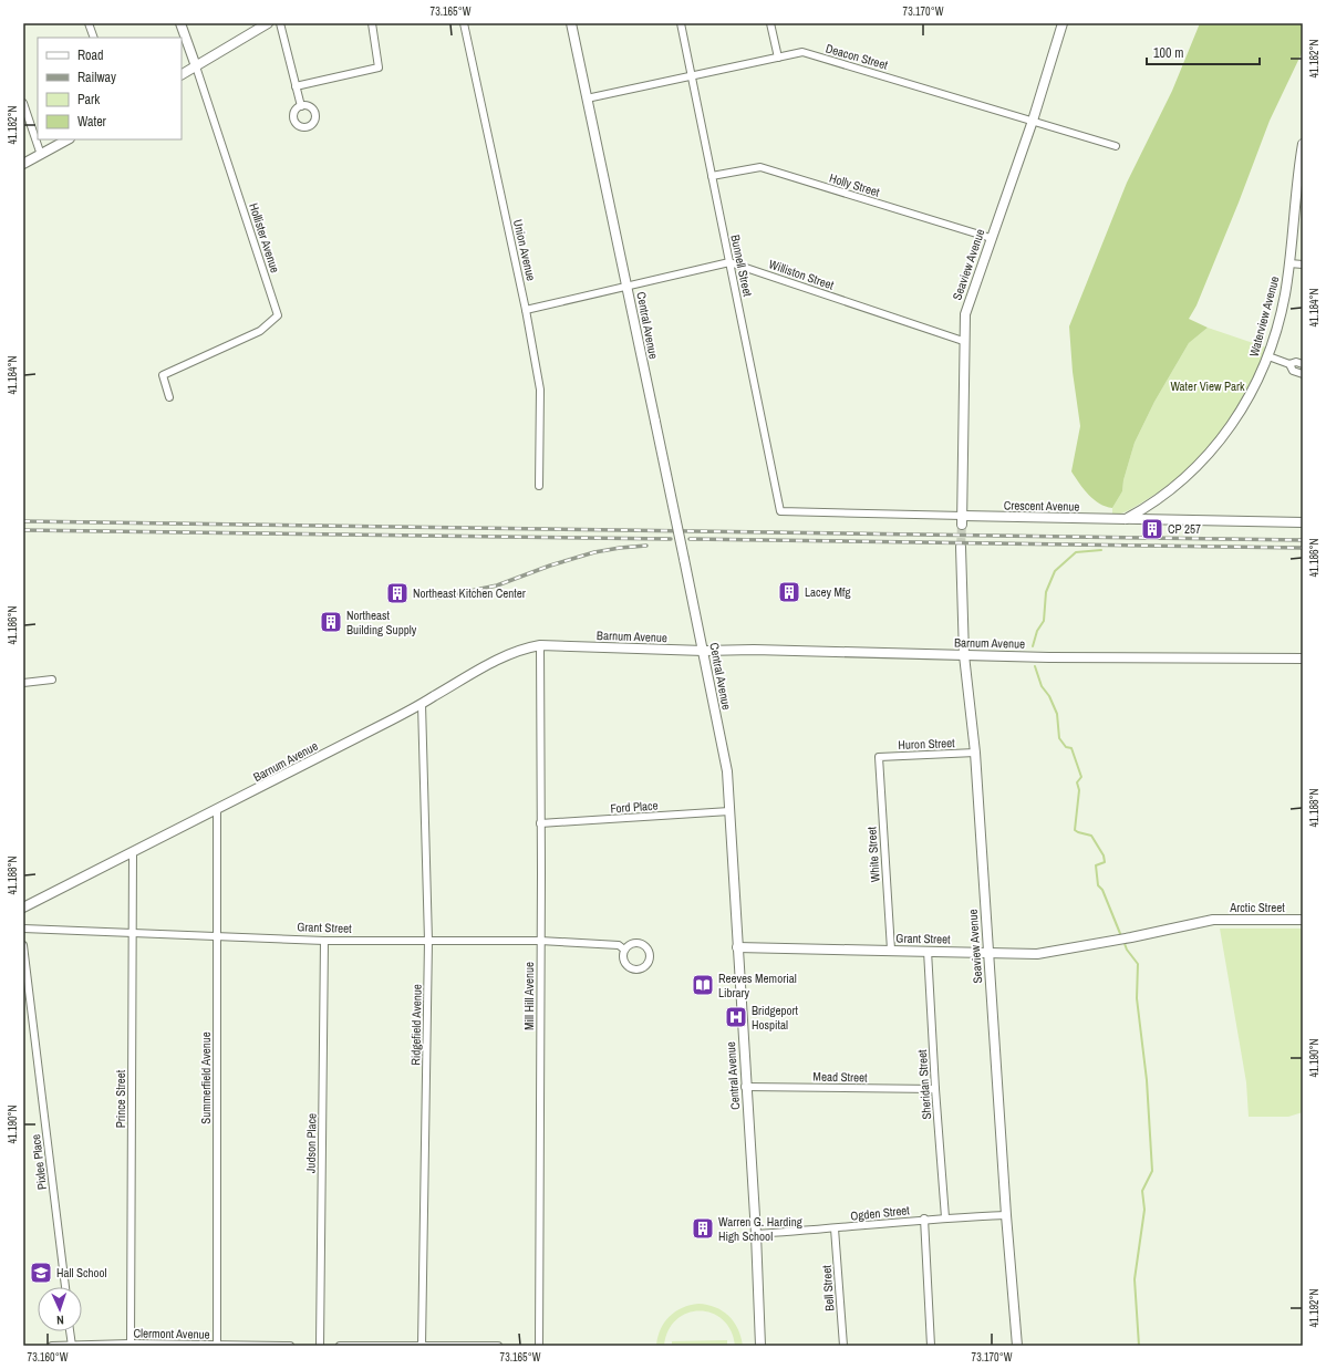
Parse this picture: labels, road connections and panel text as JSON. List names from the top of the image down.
{
  "streets": {
    "main road": [
      "Hollister Avenue",
      "Seaview Avenue",
      "Waterview Avenue",
      "Central Avenue",
      "Crescent Avenue",
      "Barnum Avenue",
      "Arctic Street",
      "Grant Street"
    ],
    "street": [
      "Deacon Street",
      "Holly Street",
      "Union Avenue",
      "Bunnell Street",
      "Williston Street",
      "Huron Street",
      "Ford Place",
      "White Street",
      "Mill Hill Avenue",
      "Ridgefield Avenue",
      "Mead Street",
      "Summerfield Avenue",
      "Sheridan Street",
      "Prince Street",
      "Judson Place",
      "Pixlee Place",
      "Ogden Street",
      "Bell Street",
      "Clermont Avenue"
    ]
  },
  "crossings": [
    ["Deacon Street", "Seaview Avenue"],
    ["Deacon Street", "Bunnell Street"],
    ["Deacon Street", "Central Avenue"],
    ["Holly Street", "Seaview Avenue"],
    ["Holly Street", "Bunnell Street"],
    ["Seaview Avenue", "Williston Street"],
    ["Seaview Avenue", "Crescent Avenue"],
    ["Seaview Avenue", "Barnum Avenue"],
    ["Seaview Avenue", "Huron Street"],
    ["Seaview Avenue", "Grant Street"],
    ["Seaview Avenue", "Ogden Street"],
    ["Bunnell Street", "Williston Street"],
    ["Bunnell Street", "Crescent Avenue"],
    ["Waterview Avenue", "Crescent Avenue"],
    ["Central Avenue", "Barnum Avenue"],
    ["Central Avenue", "Ford Place"],
    ["Central Avenue", "Grant Street"],
    ["Central Avenue", "Mead Street"],
    ["Central Avenue", "Ogden Street"],
    ["Barnum Avenue", "Mill Hill Avenue"],
    ["Barnum Avenue", "Ridgefield Avenue"],
    ["Barnum Avenue", "Summerfield Avenue"],
    ["Barnum Avenue", "Prince Street"],
    ["Huron Street", "White Street"],
    ["Ford Place", "Mill Hill Avenue"],
    ["White Street", "Grant Street"],
    ["Arctic Street", "Grant Street"],
    ["Grant Street", "Mill Hill Avenue"],
    ["Grant Street", "Ridgefield Avenue"],
    ["Grant Street", "Summerfield Avenue"],
    ["Grant Street", "Sheridan Street"],
    ["Grant Street", "Prince Street"],
    ["Grant Street", "Judson Place"],
    ["Mead Street", "Sheridan Street"],
    ["Summerfield Avenue", "Clermont Avenue"],
    ["Sheridan Street", "Ogden Street"],
    ["Prince Street", "Clermont Avenue"],
    ["Ogden Street", "Bell Street"]
  ],
  "parks": ["Water View Park"],
  "places": {
    "building": [
      "CP 257",
      "Lacey Mfg",
      "Northeast Kitchen Center",
      "Northeast Building Supply",
      "Warren G. Harding High School"
    ],
    "library": ["Reeves Memorial Library"],
    "hospital": ["Bridgeport Hospital"],
    "school or university": ["Hall School"]
  },
  "legend": [
    "Road",
    "Railway",
    "Park",
    "Water"
  ],
  "scale_bar": "100 m",
  "north": "bottom",
  "coordinates": [
    "73.165°W",
    "73.170°W",
    "41.182°N",
    "41.184°N",
    "41.186°N",
    "41.188°N",
    "41.190°N",
    "41.192°N",
    "73.160°W"
  ]
}
